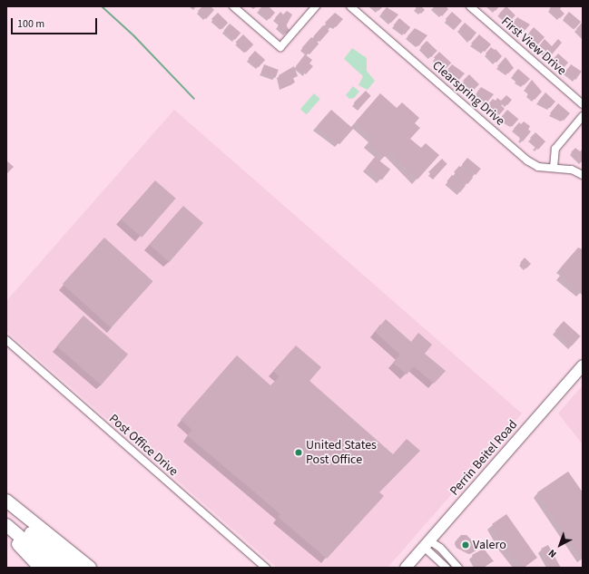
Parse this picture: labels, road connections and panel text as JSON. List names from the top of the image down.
{
  "streets": {
    "main road": ["Perrin Beitel Road"],
    "street": ["First View Drive", "Clearspring Drive", "Post Office Drive"]
  },
  "places": ["United States Post Office", "Valero"],
  "scale_bar": "100 m",
  "north": "bottom left"
}
